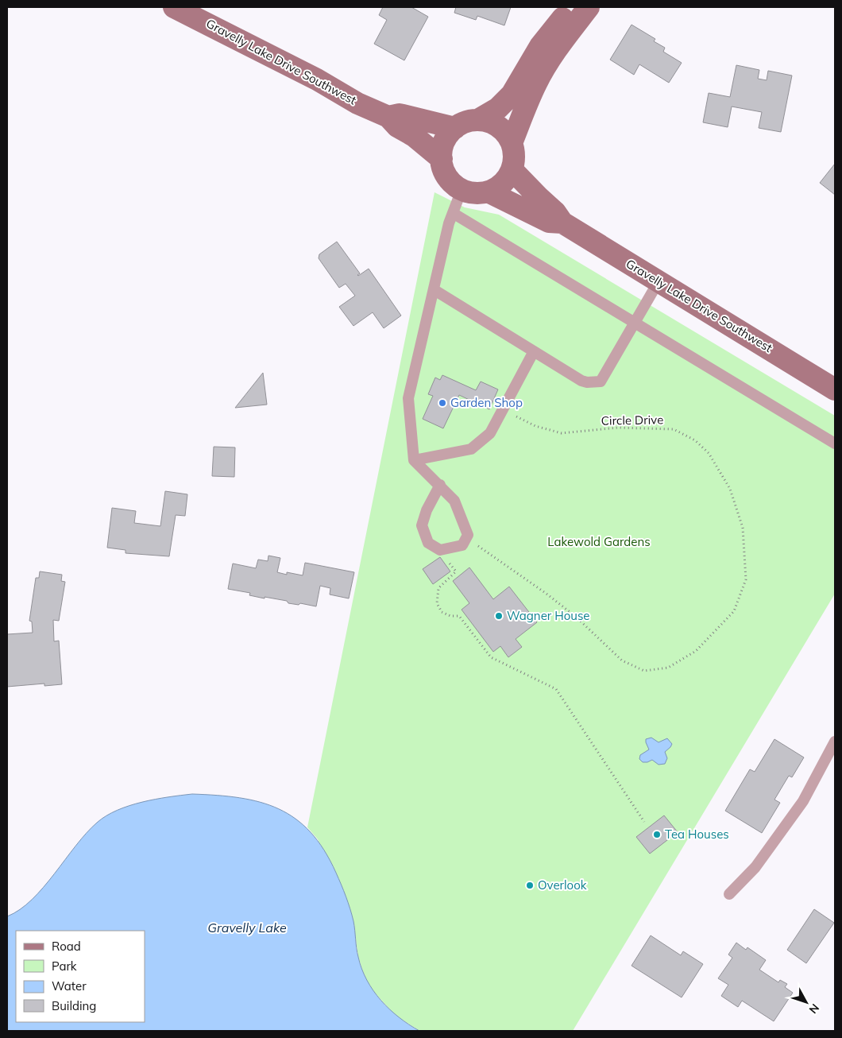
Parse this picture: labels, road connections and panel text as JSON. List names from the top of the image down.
{
  "streets": {
    "main road": ["Gravelly Lake Drive Southwest"],
    "path": ["Circle Drive"]
  },
  "water": ["Gravelly Lake"],
  "parks": ["Lakewold Gardens"],
  "places": [
    "Garden Shop",
    "Wagner House",
    "Tea Houses",
    "Overlook"
  ],
  "legend": [
    "Road",
    "Park",
    "Water",
    "Building"
  ],
  "north": "bottom right"
}
